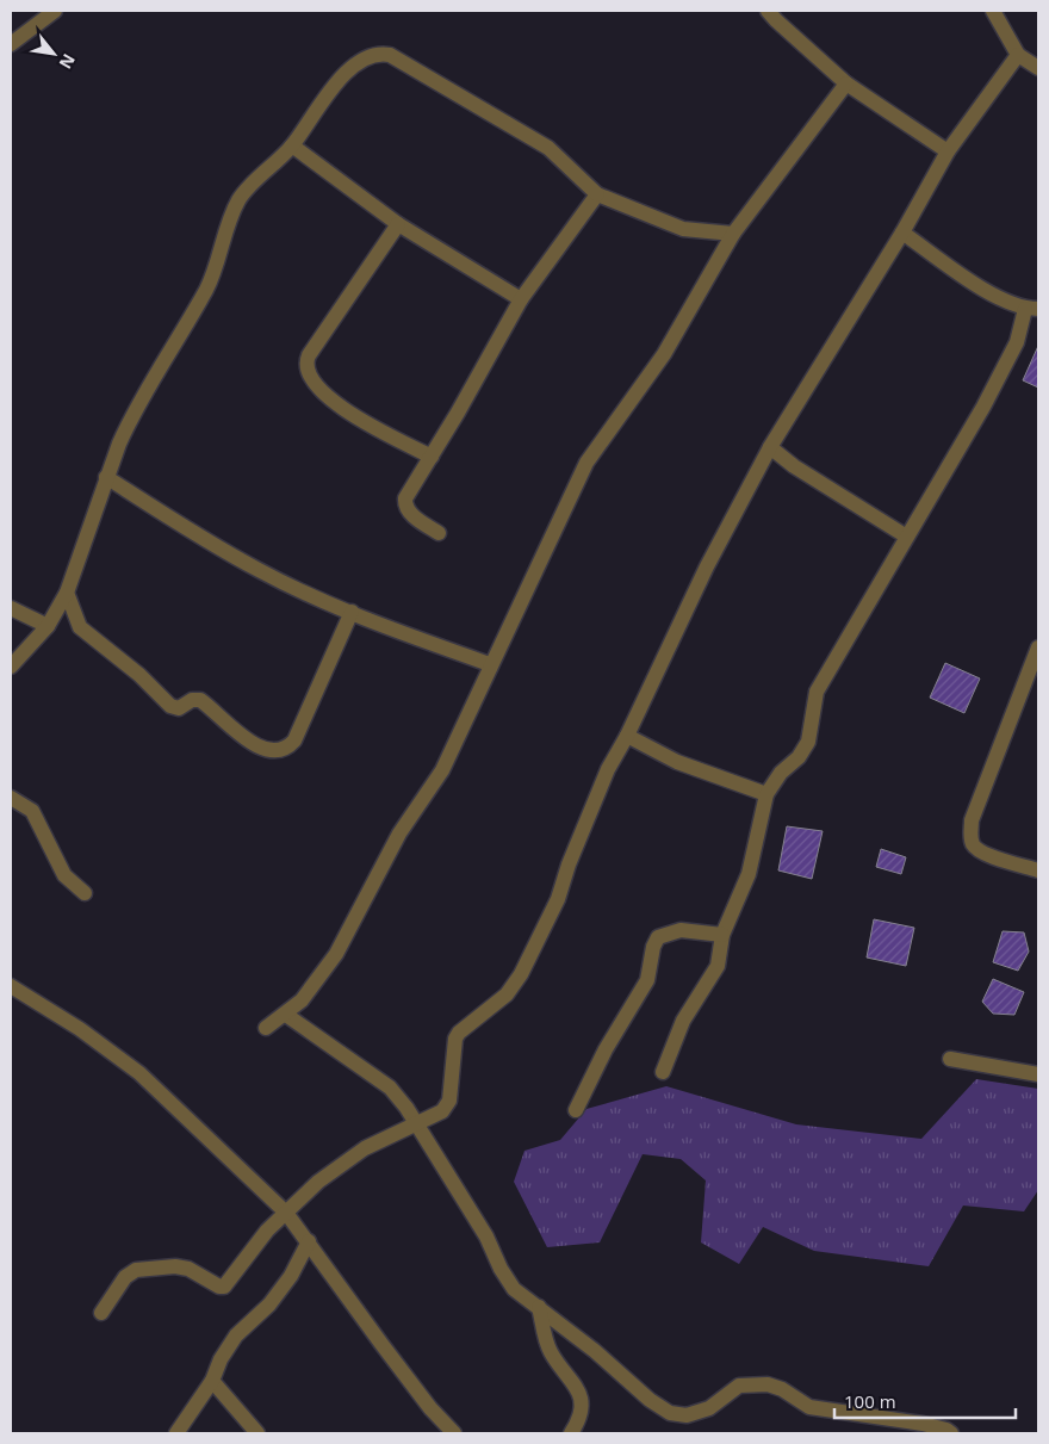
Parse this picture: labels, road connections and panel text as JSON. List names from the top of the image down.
{
  "scale_bar": "100 m",
  "north": "bottom right"
}
